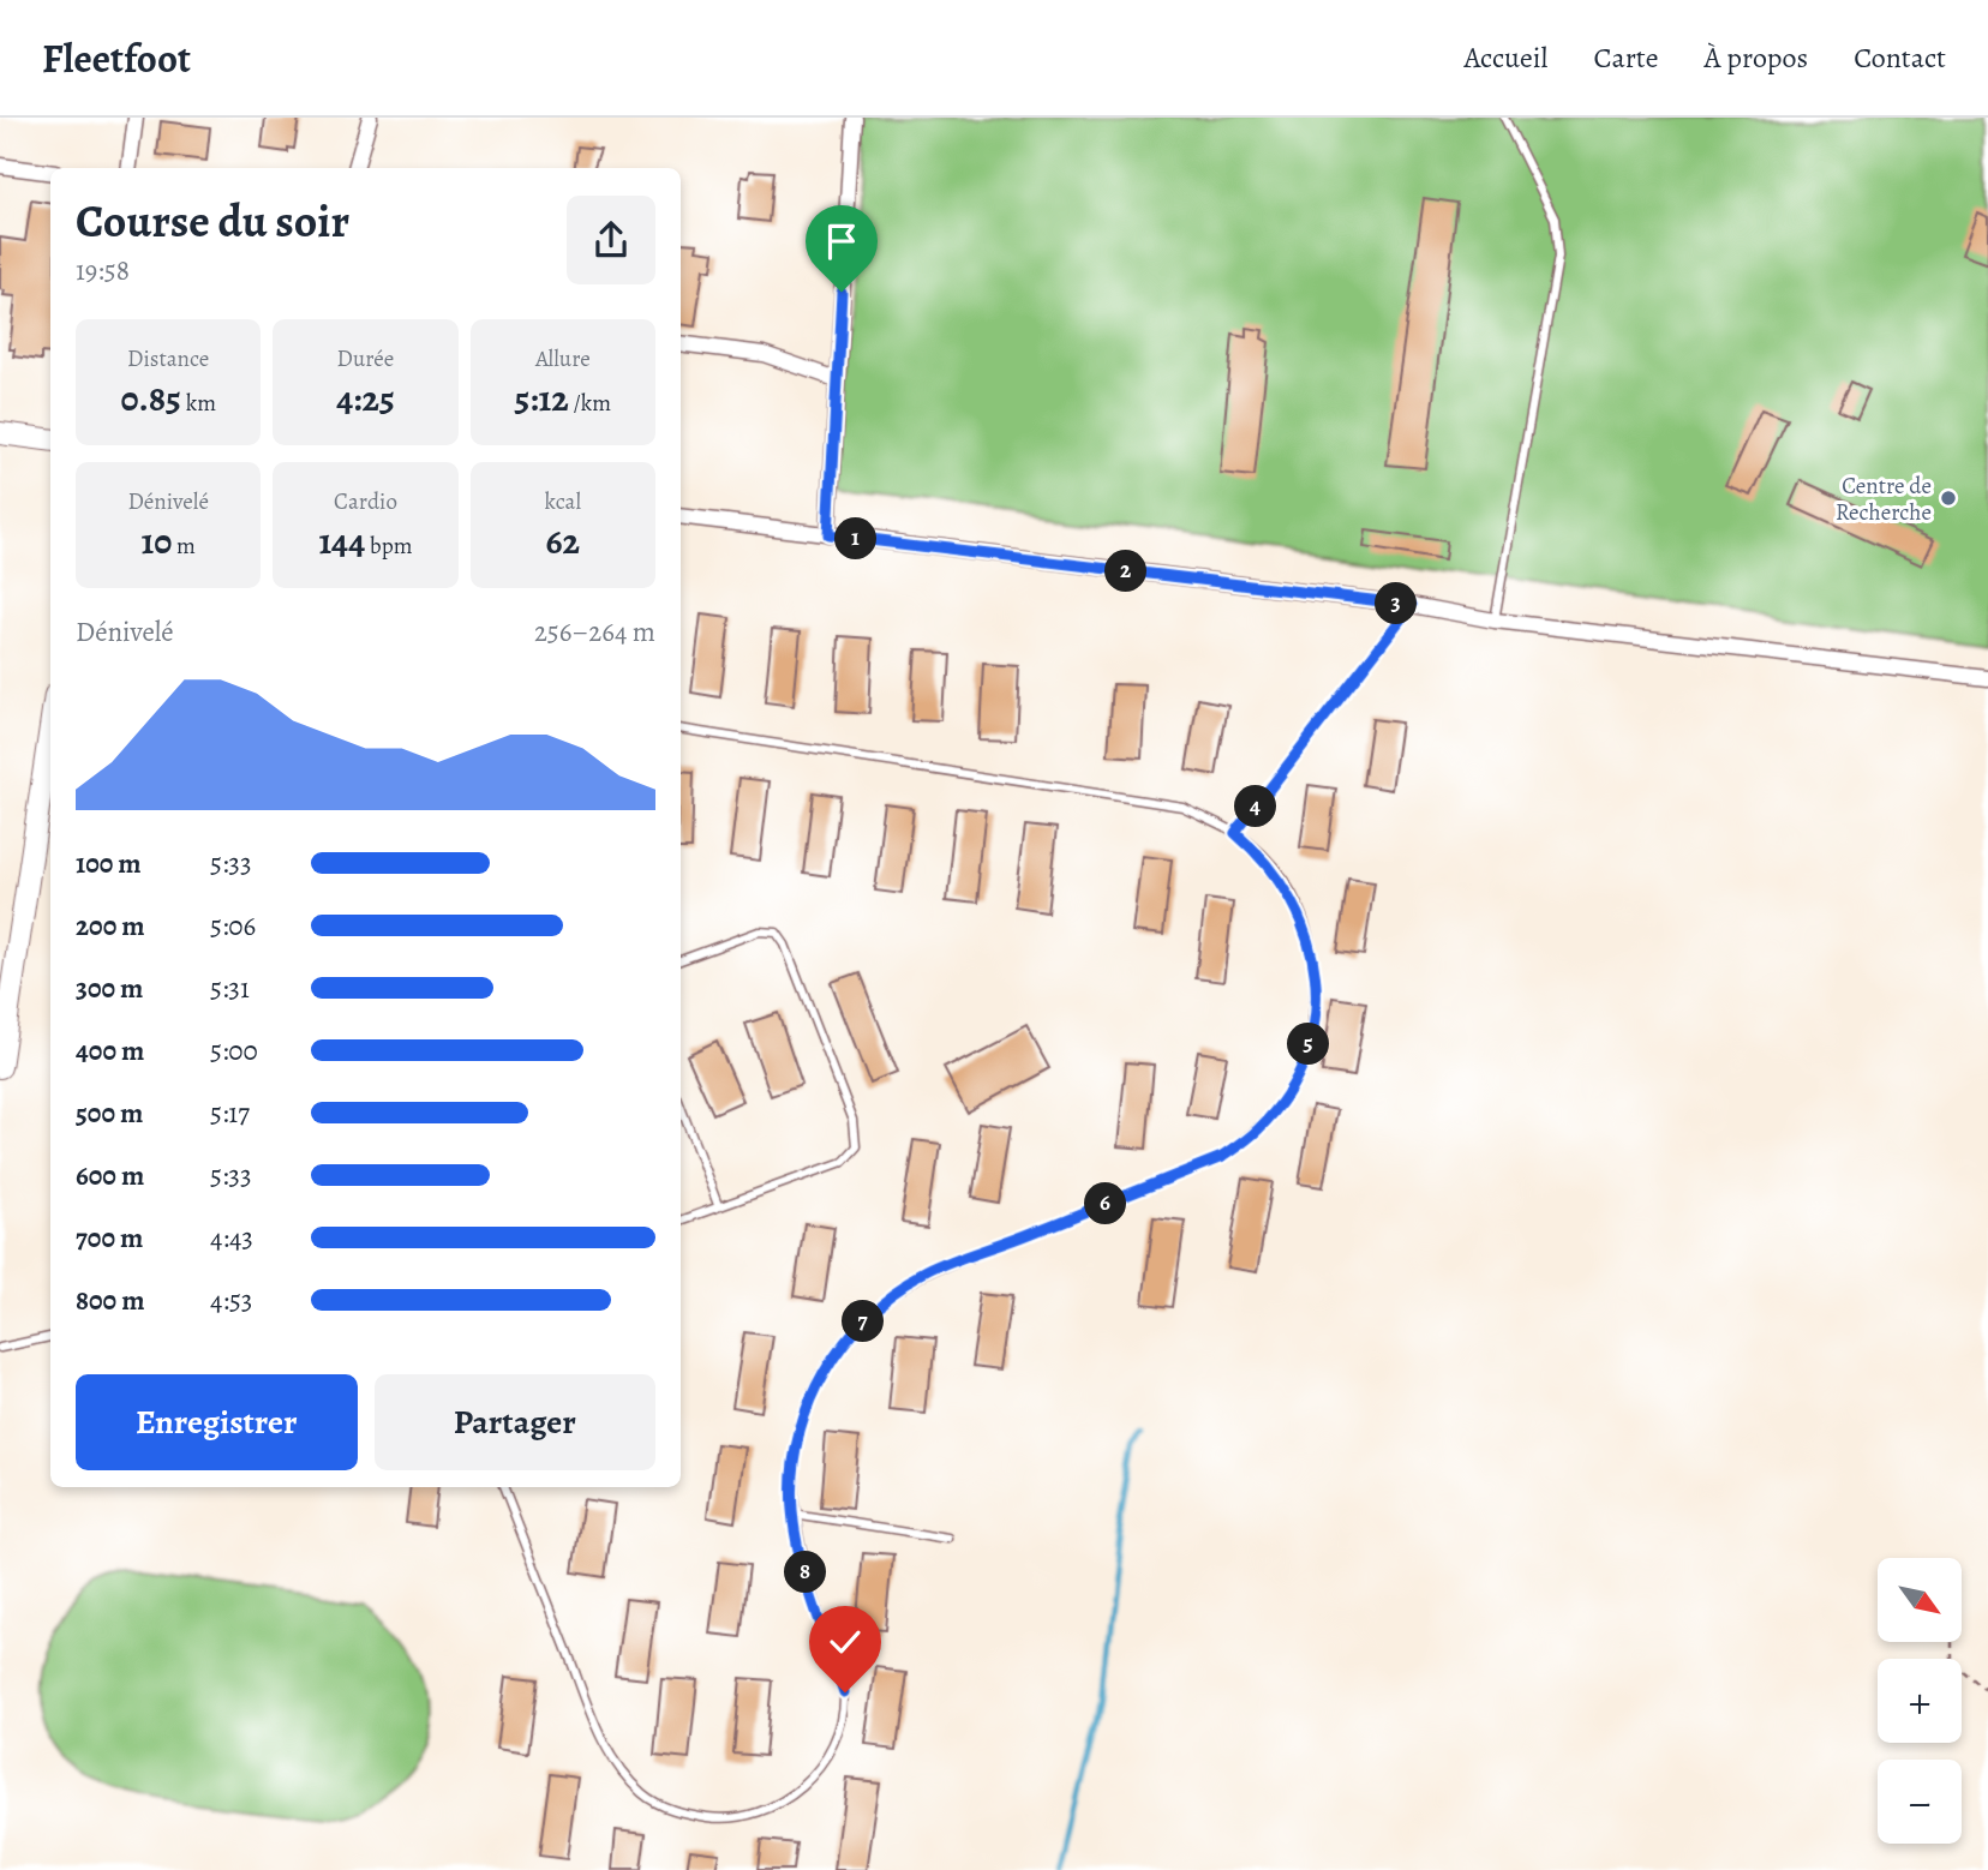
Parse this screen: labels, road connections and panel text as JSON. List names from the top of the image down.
{
  "places": ["Centre de Recherche"],
  "north": "bottom right",
  "page": {
    "header": "Fleetfoot",
    "nav": [
      "Accueil",
      "Carte",
      "À propos",
      "Contact"
    ],
    "heading": ["Course du soir", "19:58"],
    "stats": [
      ["Distance", "0.85 km"],
      ["Durée", "4:25"],
      ["Allure", "5:12 /km"],
      ["Dénivelé", "10 m"],
      ["Cardio", "144 bpm"],
      ["kcal", "62"]
    ],
    "pins": [
      "1",
      "2",
      "3",
      "4",
      "5",
      "6",
      "7",
      "8"
    ],
    "chart": ["Dénivelé", "256–264 m"],
    "list": [
      {
        "name": "100 m",
        "note": "5:33"
      },
      {
        "name": "200 m",
        "note": "5:06"
      },
      {
        "name": "300 m",
        "note": "5:31"
      },
      {
        "name": "400 m",
        "note": "5:00"
      },
      {
        "name": "500 m",
        "note": "5:17"
      },
      {
        "name": "600 m",
        "note": "5:33"
      },
      {
        "name": "700 m",
        "note": "4:43"
      },
      {
        "name": "800 m",
        "note": "4:53"
      }
    ],
    "buttons": ["Enregistrer", "Partager"],
    "map_buttons": ["+", "−"]
  }
}
